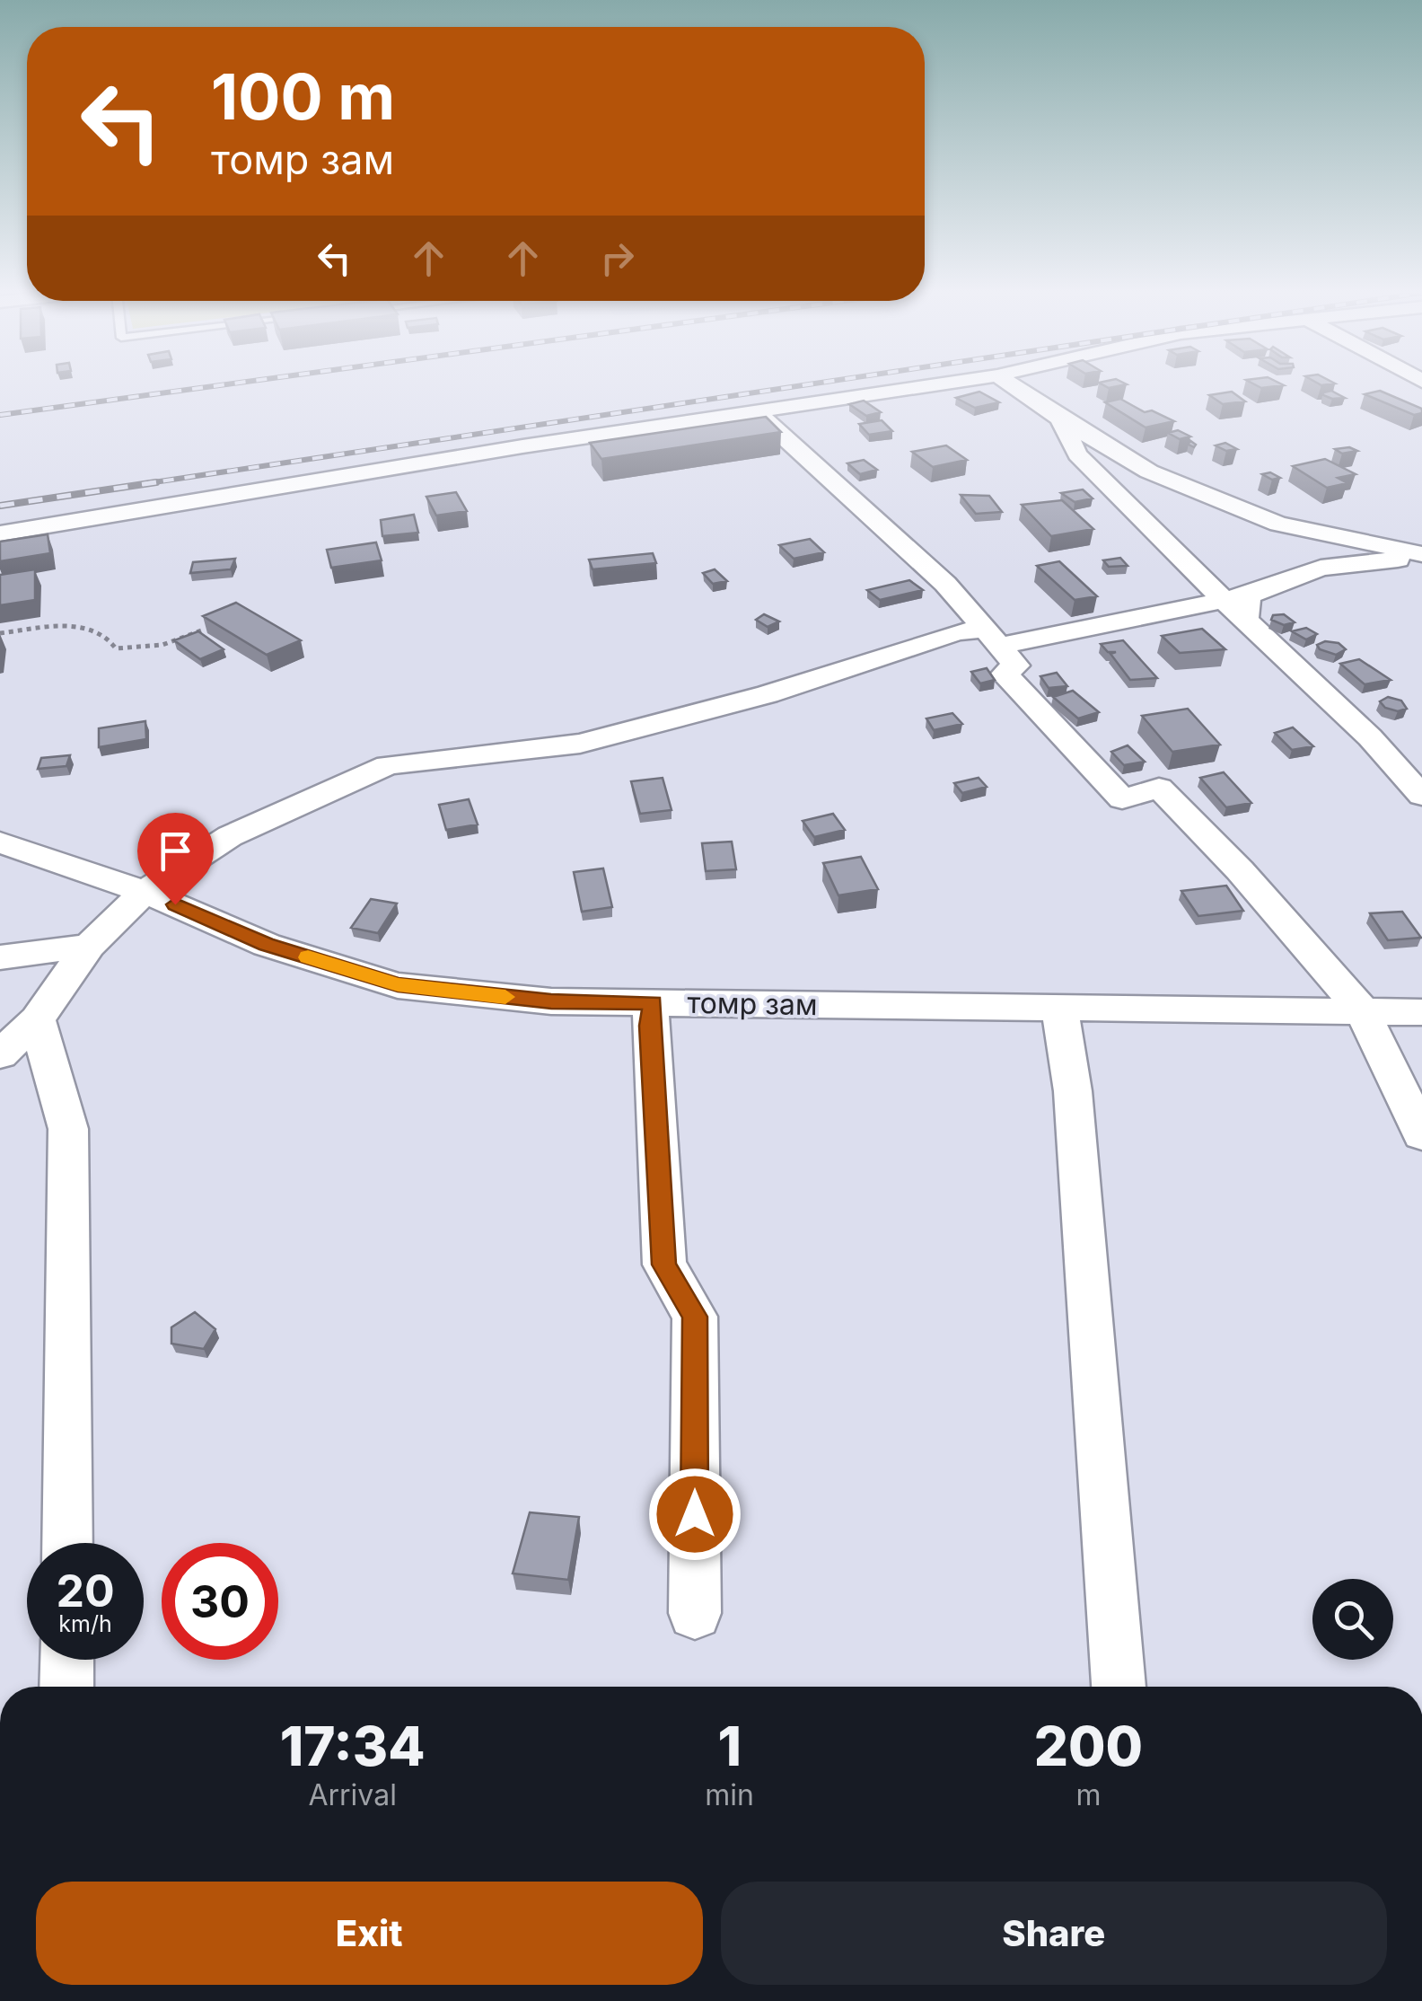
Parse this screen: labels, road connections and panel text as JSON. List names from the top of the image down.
{
  "streets": {
    "street": ["томр зам"]
  },
  "page": {
    "turn": ["100 m", "томр зам"],
    "speed": "20 km/h",
    "limit": "30",
    "eta": [
      "17:34",
      "Arrival",
      "1",
      "min",
      "200",
      "m"
    ],
    "buttons": ["Exit", "Share"]
  }
}
